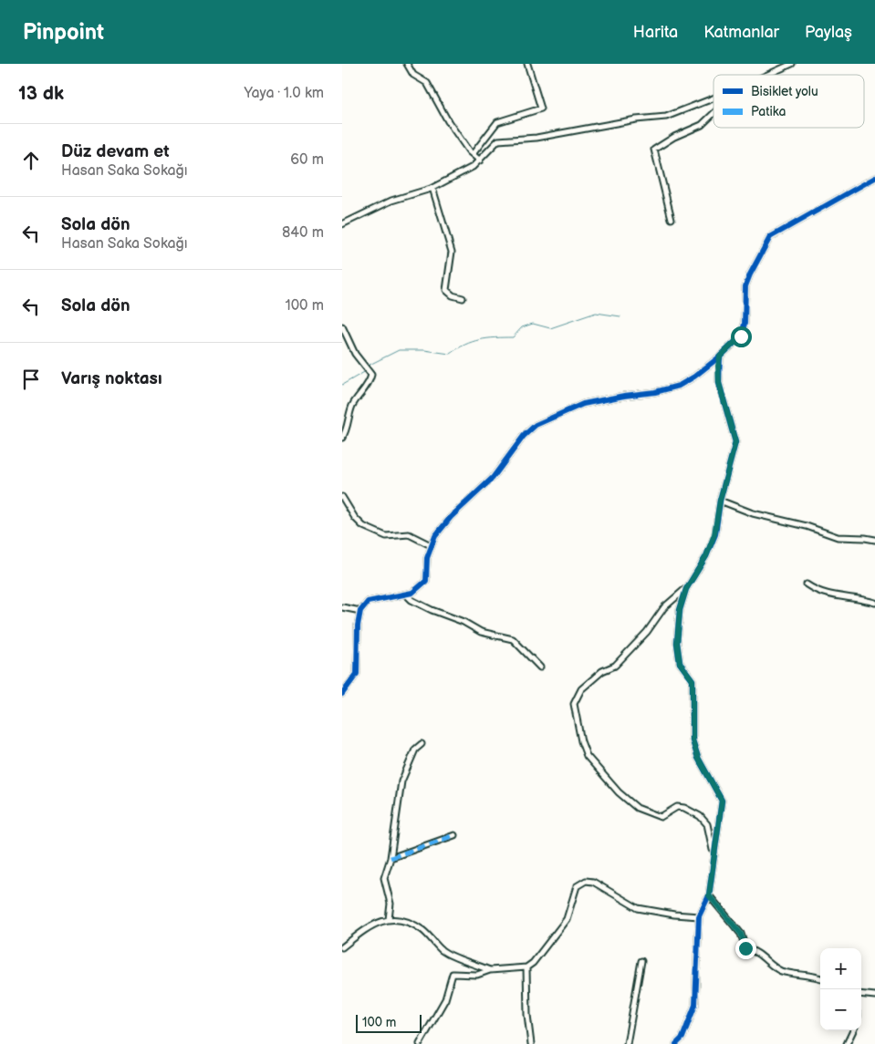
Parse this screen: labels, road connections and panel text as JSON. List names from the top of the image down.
{
  "legend": ["Bisiklet yolu", "Patika"],
  "scale_bar": "100 m",
  "page": {
    "header": "Pinpoint",
    "nav": ["Harita", "Katmanlar", "Paylaş"],
    "heading": ["13 dk", "Yaya · 1.0 km"],
    "list": [
      ["Düz devam et", "Hasan Saka Sokağı", "60 m"],
      ["Sola dön", "Hasan Saka Sokağı", "840 m"],
      ["Sola dön", "100 m"],
      "Varış noktası"
    ],
    "map_buttons": ["+", "−"],
    "scale": "100 m"
  }
}
